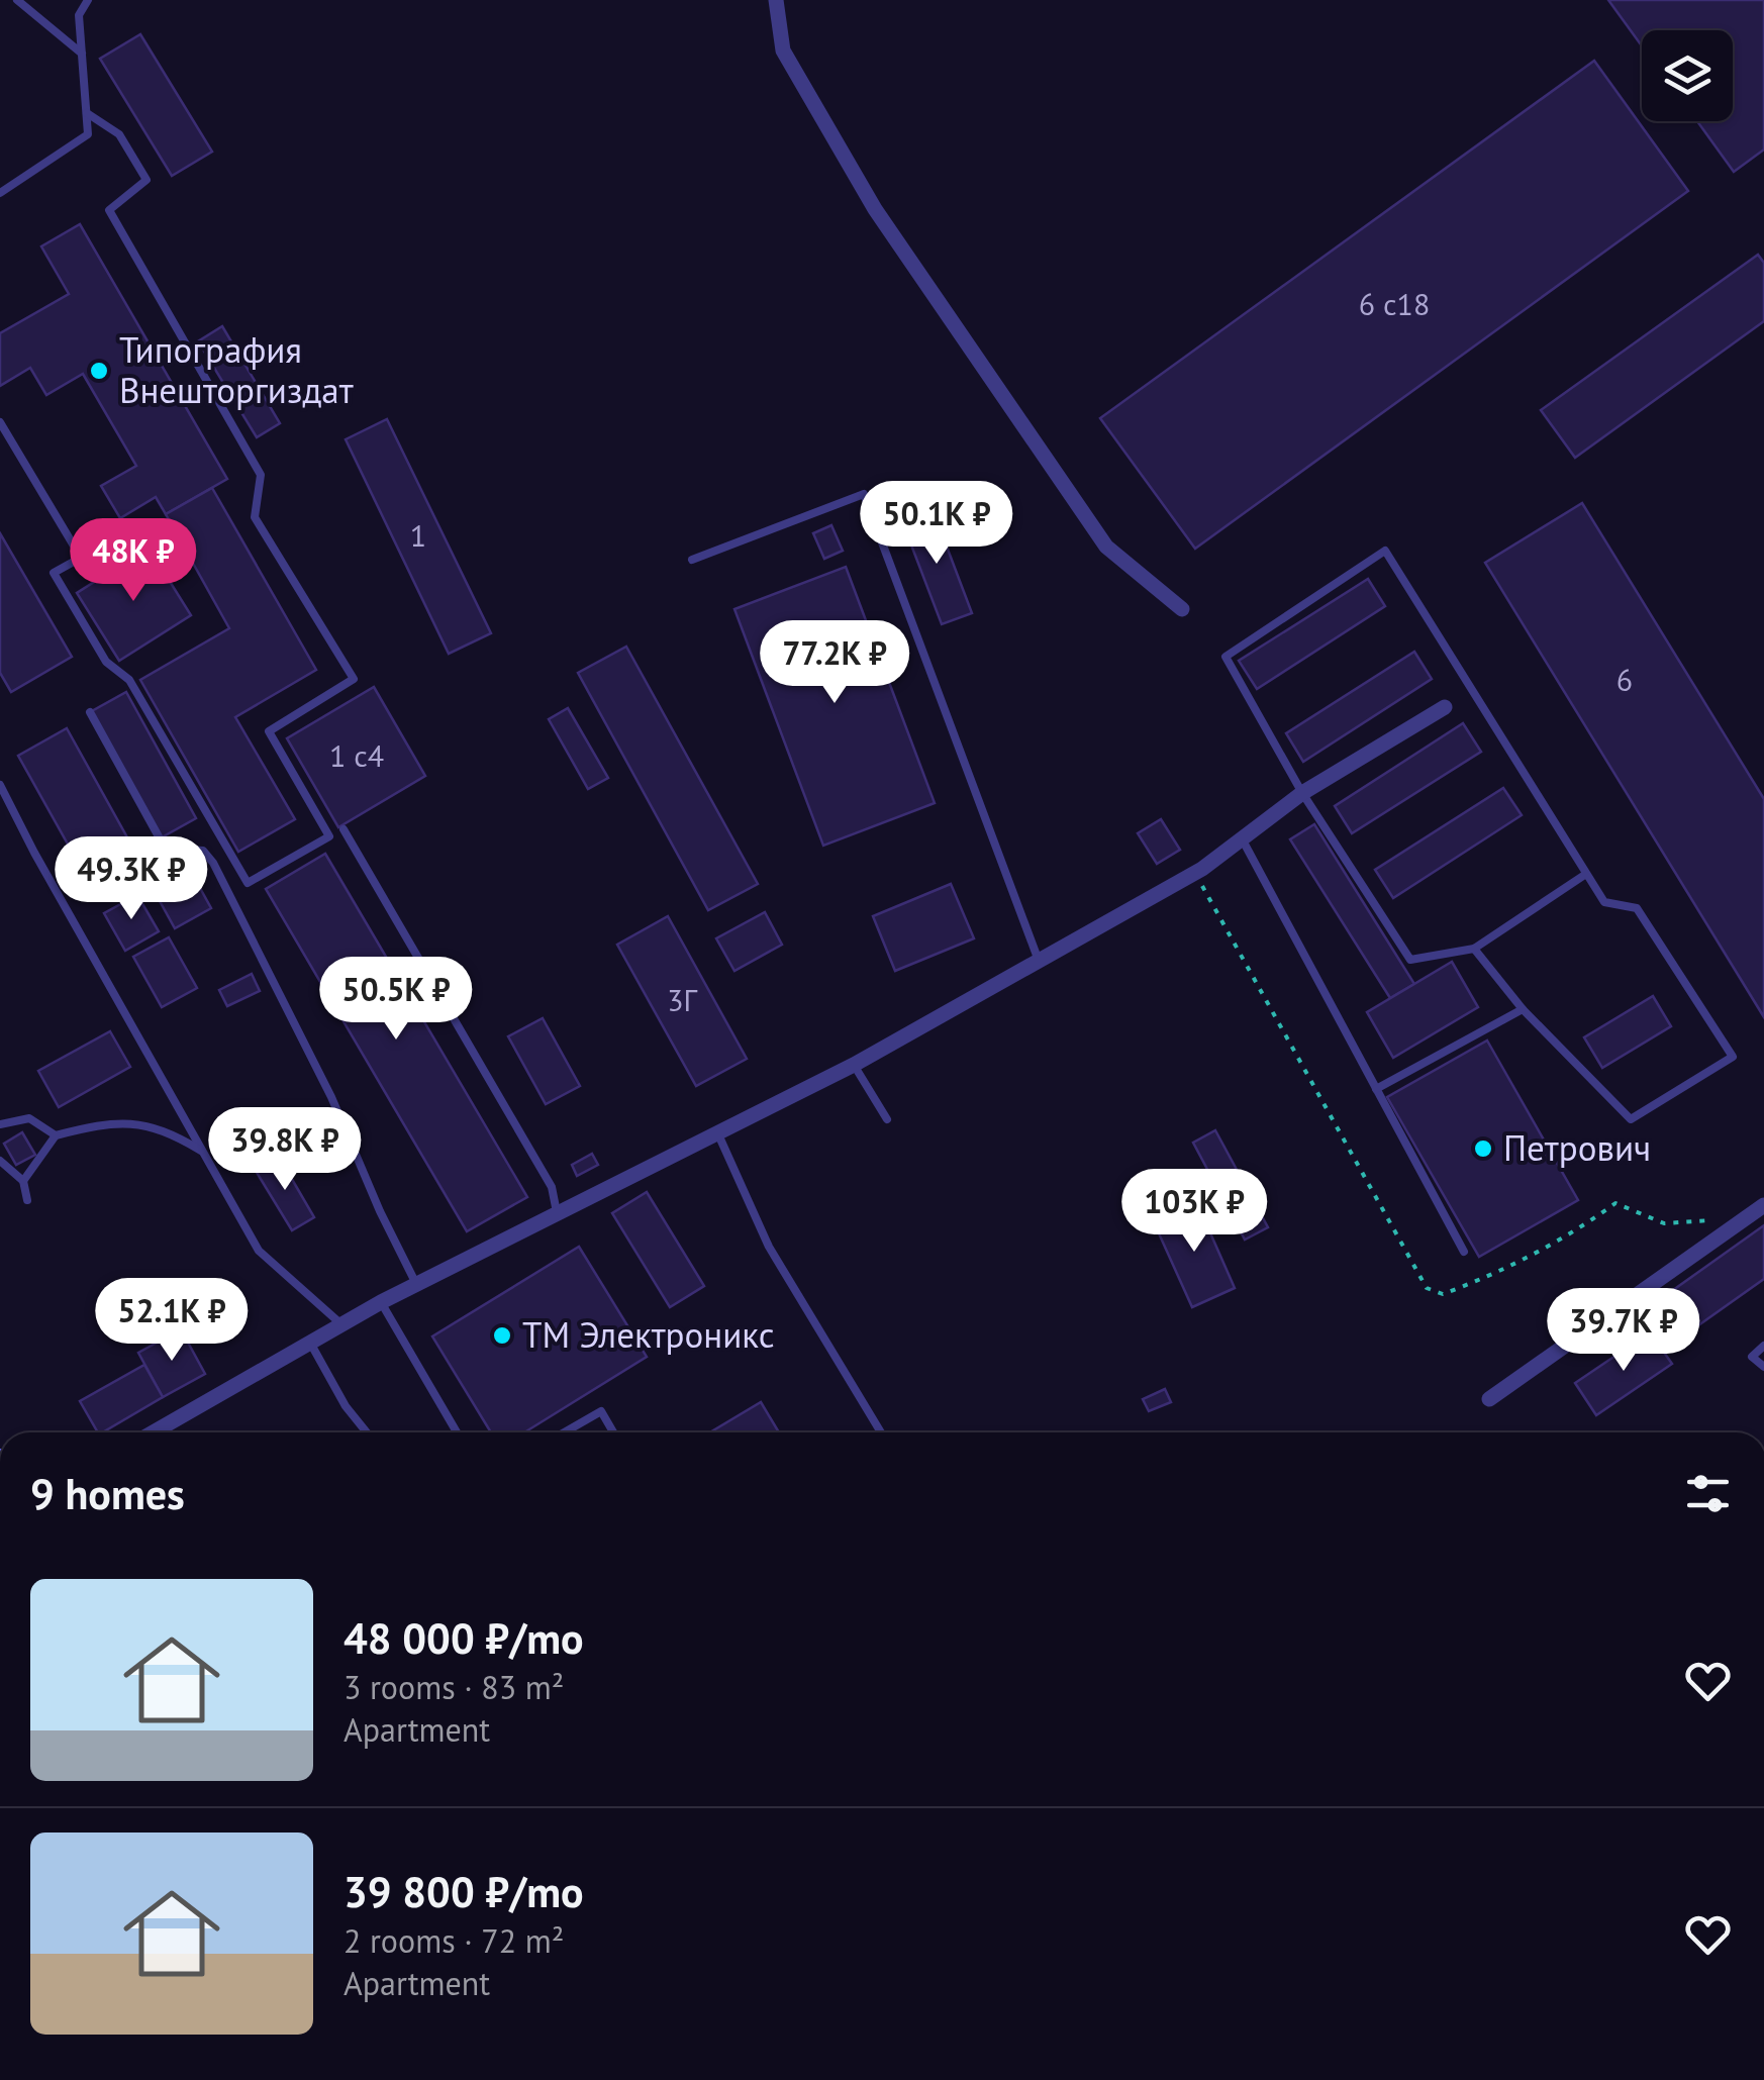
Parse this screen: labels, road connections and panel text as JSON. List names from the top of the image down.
{
  "places": ["Типография Внешторгиздат", "Петрович", "ТМ Электроникс"],
  "house_numbers": [
    "6 с18",
    "1",
    "6",
    "1 с4",
    "3Г"
  ],
  "page": {
    "price": [
      "50.1K ₽",
      "48K ₽",
      "77.2K ₽",
      "49.3K ₽",
      "50.5K ₽",
      "39.8K ₽",
      "103K ₽",
      "52.1K ₽",
      "39.7K ₽"
    ],
    "heading": "9 homes",
    "list": [
      {
        "name": "48 000 ₽/mo",
        "note": "3 rooms · 83 m² · Apartment"
      },
      {
        "name": "39 800 ₽/mo",
        "note": "2 rooms · 72 m² · Apartment"
      }
    ]
  }
}
